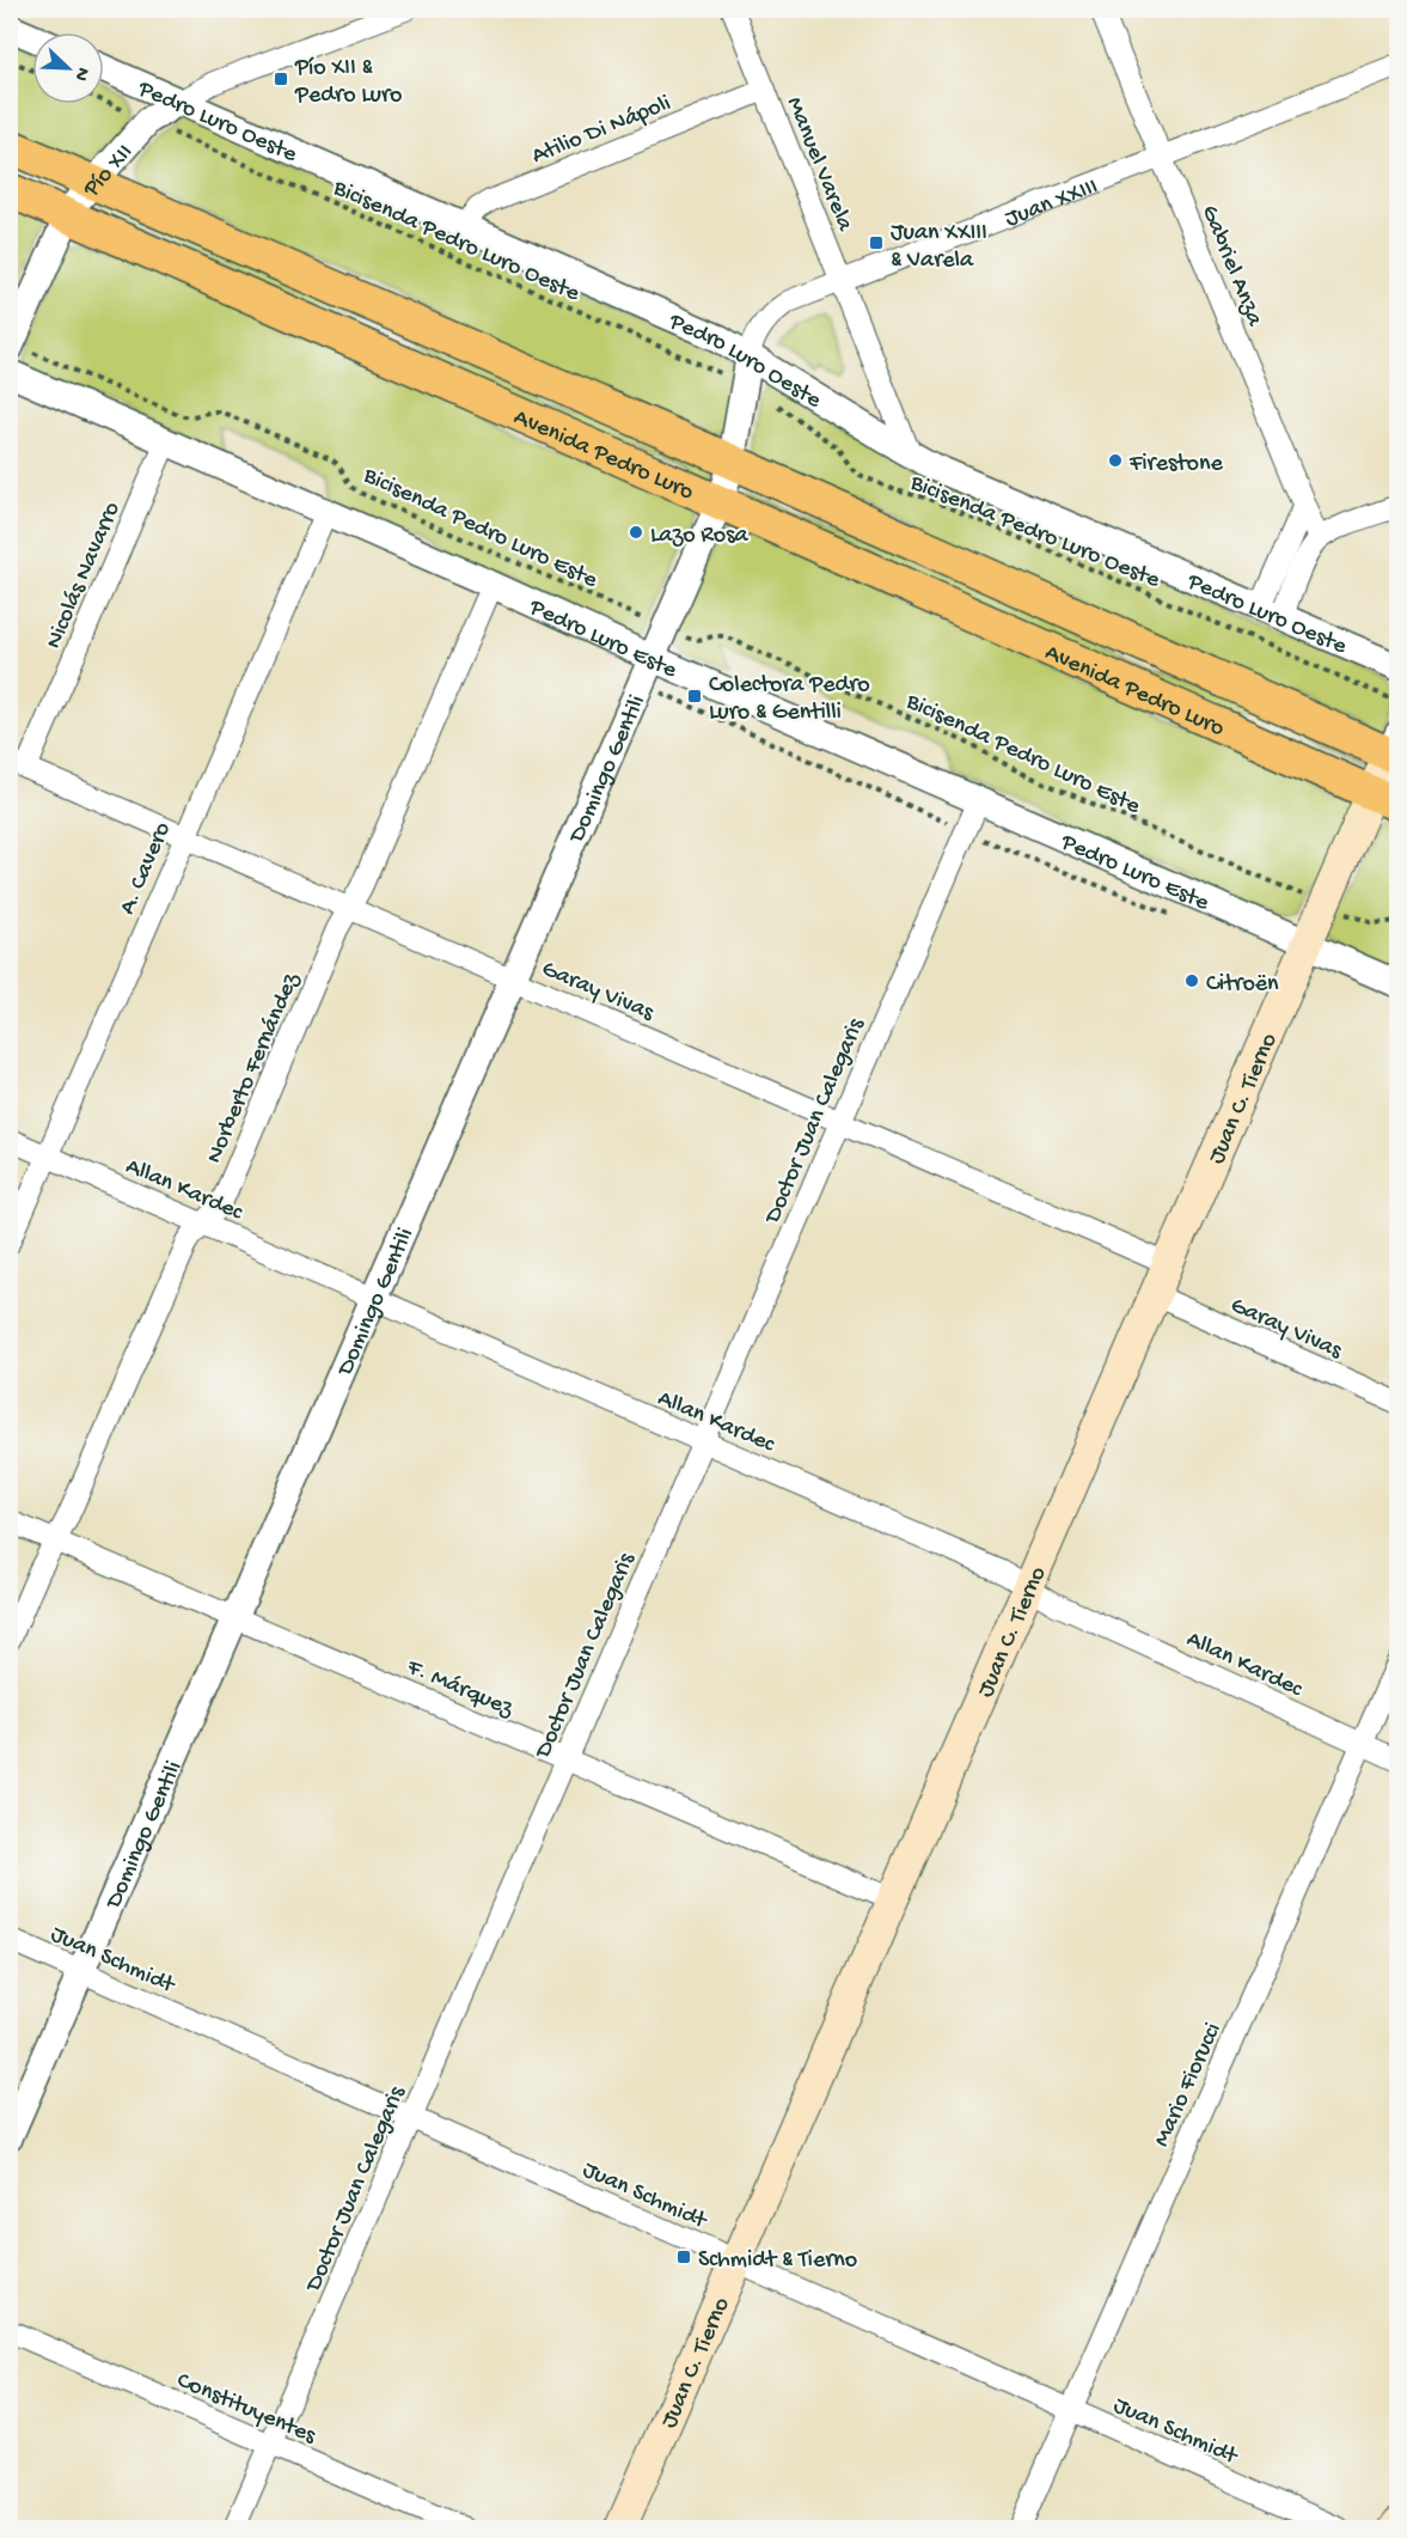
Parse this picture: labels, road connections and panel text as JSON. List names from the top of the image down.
{
  "streets": {
    "main road": ["Avenida Pedro Luro", "Juan C. Tierno"],
    "street": [
      "Pedro Luro Oeste",
      "Atilio Di Nápoli",
      "Manuel Varela",
      "Pío XII",
      "Juan XXIII",
      "Gabriel Anza",
      "Nicolás Navarro",
      "Pedro Luro Este",
      "Domingo Gentili",
      "A. Cavero",
      "Garay Vivas",
      "Norberto Fernández",
      "Doctor Juan Calegaris",
      "Allan Kardec",
      "F. Márquez",
      "Juan Schmidt",
      "Mario Fiorucci",
      "Constituyentes"
    ],
    "path": ["Bicisenda Pedro Luro Oeste", "Bicisenda Pedro Luro Este"]
  },
  "crossings": [
    ["Pedro Luro Oeste", "Atilio Di Nápoli"],
    ["Pedro Luro Oeste", "Manuel Varela"],
    ["Pedro Luro Oeste", "Pío XII"],
    ["Pedro Luro Oeste", "Juan XXIII"],
    ["Atilio Di Nápoli", "Manuel Varela"],
    ["Manuel Varela", "Juan XXIII"],
    ["Pío XII", "Bicisenda Pedro Luro Oeste"],
    ["Pío XII", "Avenida Pedro Luro"],
    ["Pío XII", "Bicisenda Pedro Luro Este"],
    ["Juan XXIII", "Gabriel Anza"],
    ["Juan XXIII", "Avenida Pedro Luro"],
    ["Juan XXIII", "Domingo Gentili"],
    ["Avenida Pedro Luro", "Domingo Gentili"],
    ["Avenida Pedro Luro", "Juan C. Tierno"],
    ["Nicolás Navarro", "Pedro Luro Este"],
    ["Nicolás Navarro", "Garay Vivas"],
    ["Pedro Luro Este", "Domingo Gentili"],
    ["Pedro Luro Este", "A. Cavero"],
    ["Pedro Luro Este", "Norberto Fernández"],
    ["Pedro Luro Este", "Juan C. Tierno"],
    ["Pedro Luro Este", "Doctor Juan Calegaris"],
    ["Domingo Gentili", "Garay Vivas"],
    ["Domingo Gentili", "Allan Kardec"],
    ["Domingo Gentili", "F. Márquez"],
    ["Domingo Gentili", "Juan Schmidt"],
    ["A. Cavero", "Garay Vivas"],
    ["A. Cavero", "Allan Kardec"],
    ["Garay Vivas", "Norberto Fernández"],
    ["Garay Vivas", "Juan C. Tierno"],
    ["Garay Vivas", "Doctor Juan Calegaris"],
    ["Norberto Fernández", "Allan Kardec"],
    ["Norberto Fernández", "F. Márquez"],
    ["Juan C. Tierno", "Allan Kardec"],
    ["Juan C. Tierno", "F. Márquez"],
    ["Juan C. Tierno", "Juan Schmidt"],
    ["Doctor Juan Calegaris", "Allan Kardec"],
    ["Doctor Juan Calegaris", "F. Márquez"],
    ["Doctor Juan Calegaris", "Juan Schmidt"],
    ["Doctor Juan Calegaris", "Constituyentes"],
    ["Allan Kardec", "Mario Fiorucci"],
    ["Juan Schmidt", "Mario Fiorucci"]
  ],
  "places": {
    "transit": [
      "Pío XII & Pedro Luro",
      "Juan XXIII & Varela",
      "Colectora Pedro Luro & Gentilli",
      "Schmidt & Tierno"
    ],
    "other": ["Firestone", "Lazo Rosa", "Citroën"]
  },
  "north": "bottom right"
}
